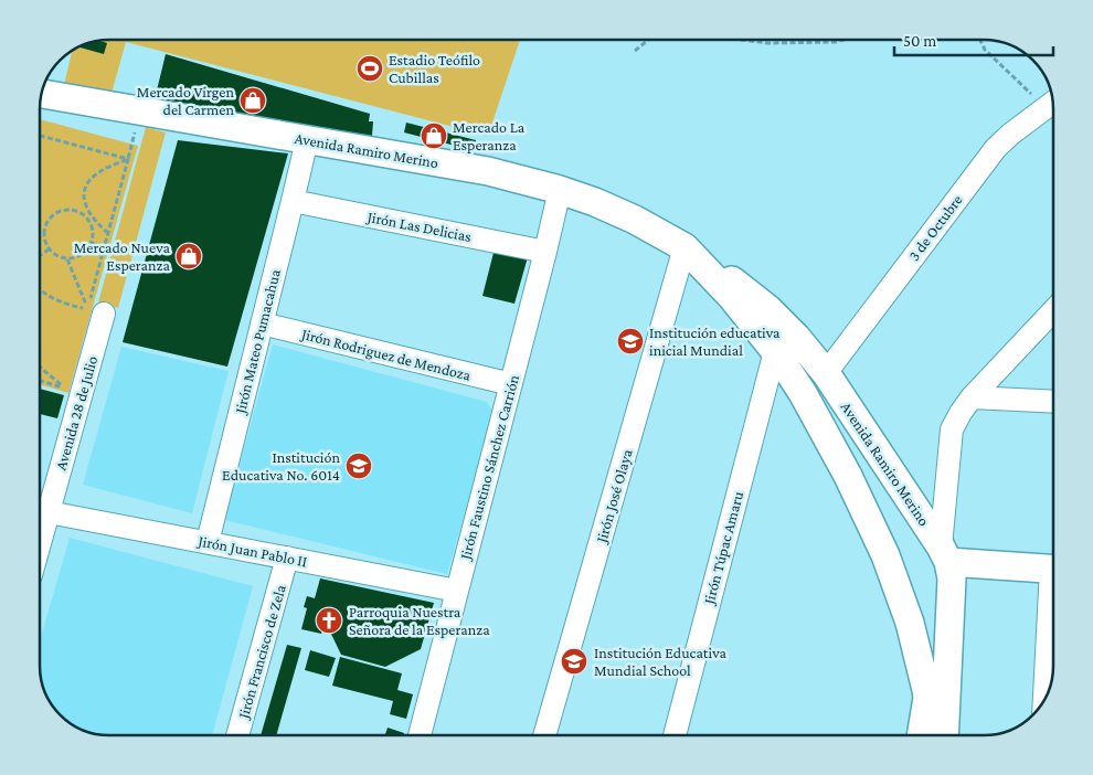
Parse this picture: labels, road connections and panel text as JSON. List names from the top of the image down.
{
  "streets": {
    "street": [
      "Avenida Ramiro Merino",
      "Jirón Las Delicias",
      "3 de Octubre",
      "Jirón Mateo Pumacahua",
      "Jirón Rodriguez de Mendoza",
      "Avenida 28 de Julio",
      "Jirón Faustino Sánchez Carrión",
      "Jirón José Olaya",
      "Jirón Túpac Amaru",
      "Jirón Juan Pablo II",
      "Jirón Francisco de Zela"
    ]
  },
  "crossings": [
    ["Avenida Ramiro Merino", "3 de Octubre"],
    ["Avenida Ramiro Merino", "Jirón Mateo Pumacahua"],
    ["Avenida Ramiro Merino", "Jirón Faustino Sánchez Carrión"],
    ["Avenida Ramiro Merino", "Jirón José Olaya"],
    ["Avenida Ramiro Merino", "Jirón Túpac Amaru"],
    ["Jirón Las Delicias", "Jirón Mateo Pumacahua"],
    ["Jirón Las Delicias", "Jirón Faustino Sánchez Carrión"],
    ["Jirón Mateo Pumacahua", "Jirón Rodriguez de Mendoza"],
    ["Jirón Mateo Pumacahua", "Jirón Juan Pablo II"],
    ["Jirón Rodriguez de Mendoza", "Jirón Faustino Sánchez Carrión"],
    ["Avenida 28 de Julio", "Jirón Juan Pablo II"],
    ["Jirón Faustino Sánchez Carrión", "Jirón Juan Pablo II"],
    ["Jirón Juan Pablo II", "Jirón Francisco de Zela"]
  ],
  "places": {
    "sports": ["Estadio Teófilo Cubillas"],
    "shop": ["Mercado Virgen del Carmen", "Mercado La Esperanza", "Mercado Nueva Esperanza"],
    "school or university": ["Institución educativa inicial Mundial", "Institución Educativa No. 6014", "Institución Educativa Mundial School"],
    "church": ["Parroquia Nuestra Señora de la Esperanza"]
  },
  "scale_bar": "50 m"
}
